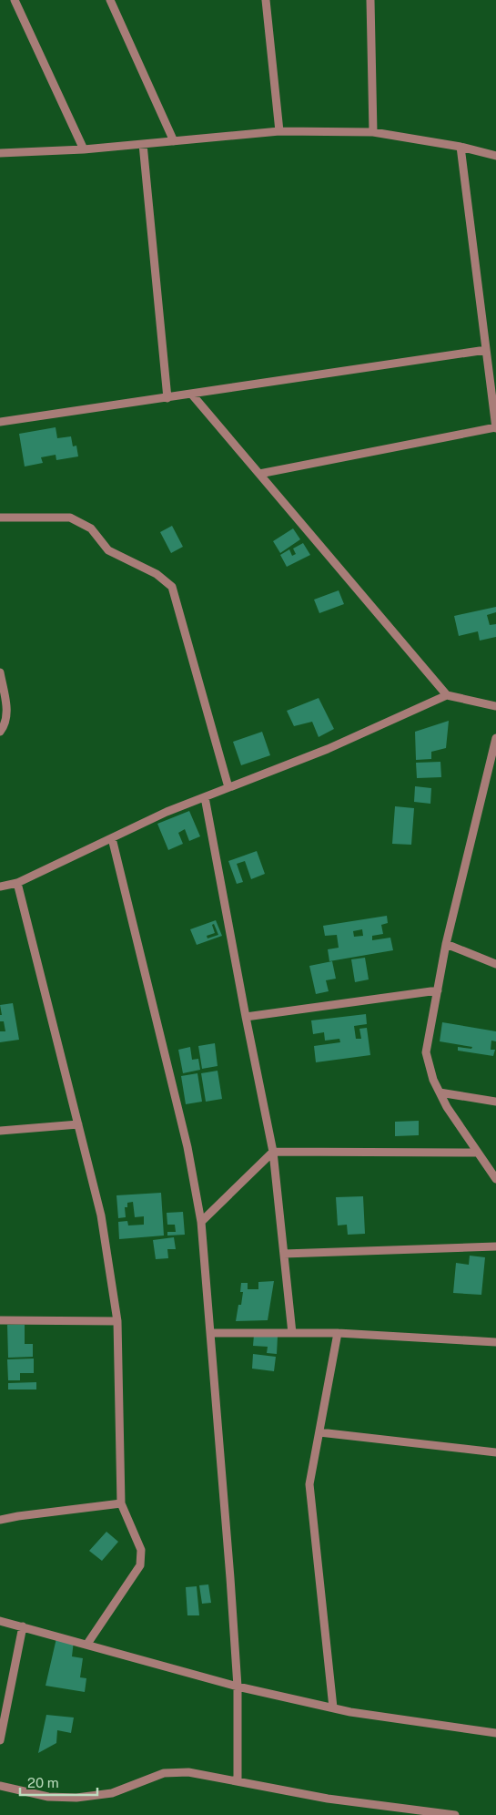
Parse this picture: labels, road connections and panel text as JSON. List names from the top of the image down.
{
  "scale_bar": "20 m"
}
